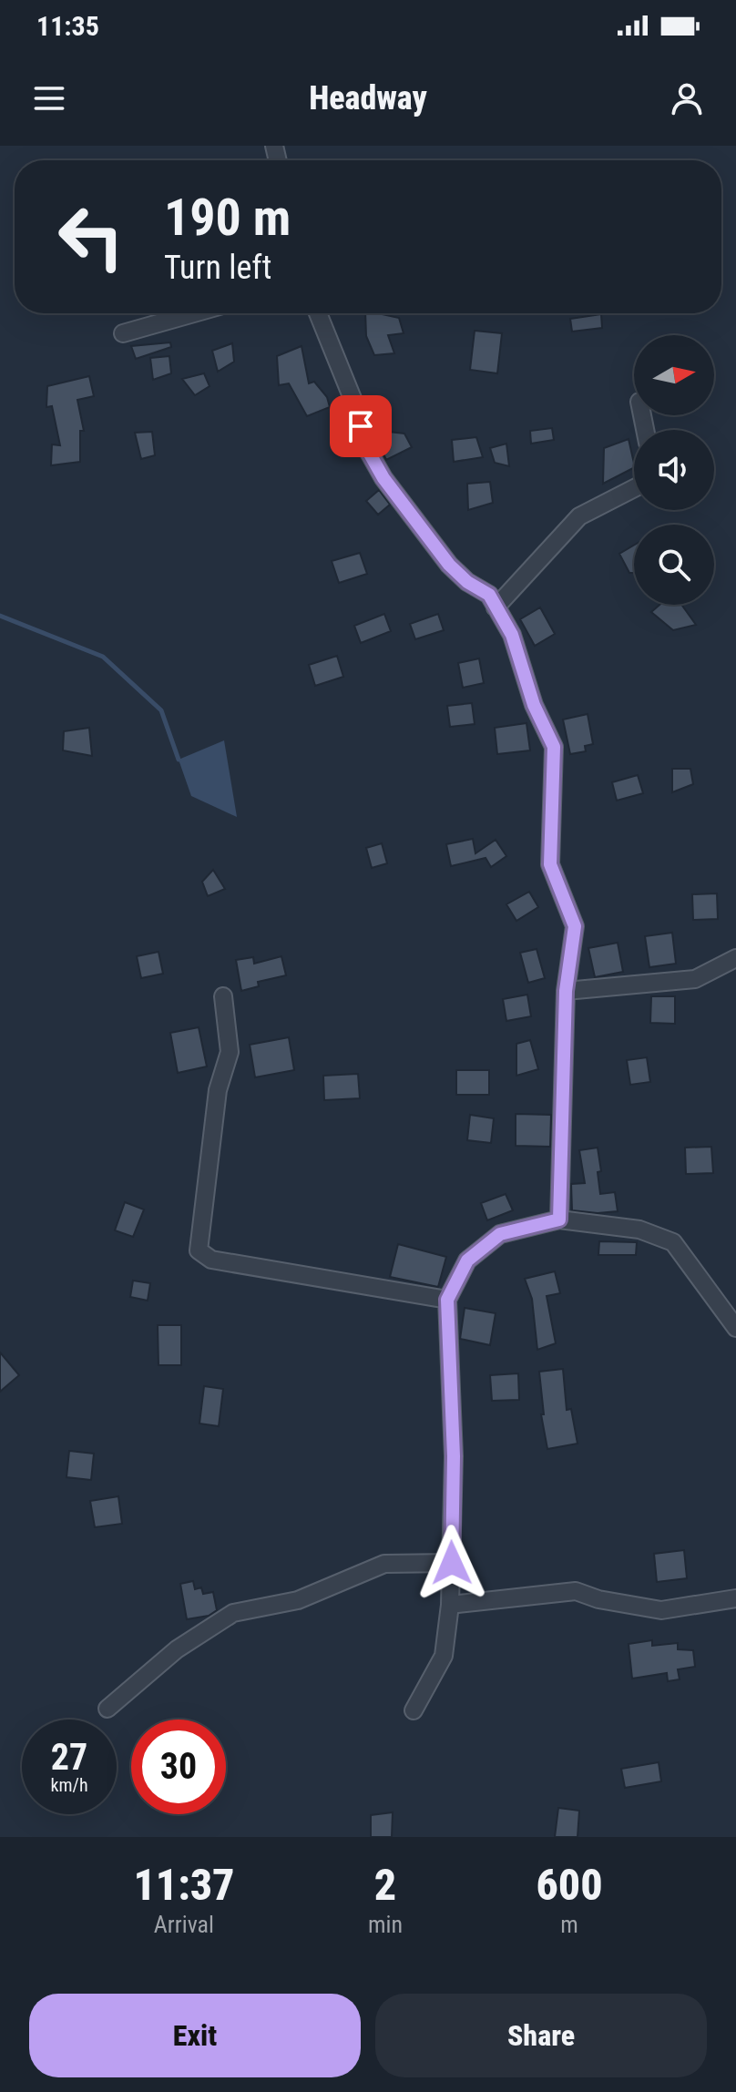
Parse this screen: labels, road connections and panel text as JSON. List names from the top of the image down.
{
  "north": "right",
  "page": {
    "status": "11:35",
    "header": "Headway",
    "turn": ["190 m", "Turn left"],
    "speed": "27 km/h",
    "limit": "30",
    "eta": [
      "11:37",
      "Arrival",
      "2",
      "min",
      "600",
      "m"
    ],
    "buttons": ["Exit", "Share"]
  }
}
